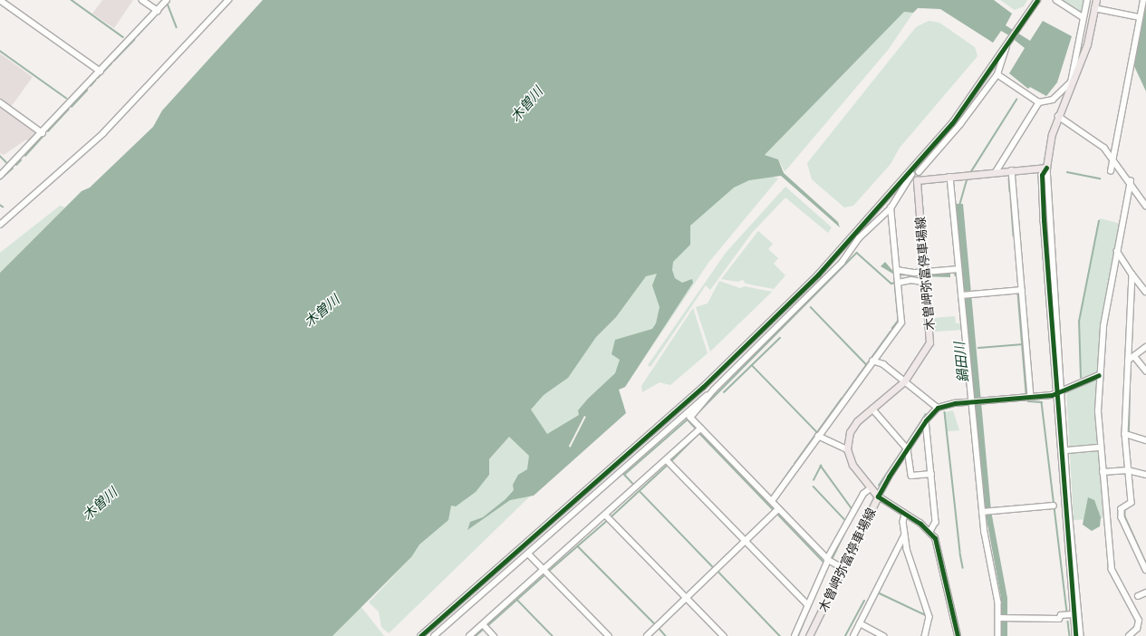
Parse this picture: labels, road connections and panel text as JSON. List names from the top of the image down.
{
  "streets": {
    "main road": ["木曽岬弥富停車場線"]
  },
  "water": ["木曽川", "鍋田川"]
}
